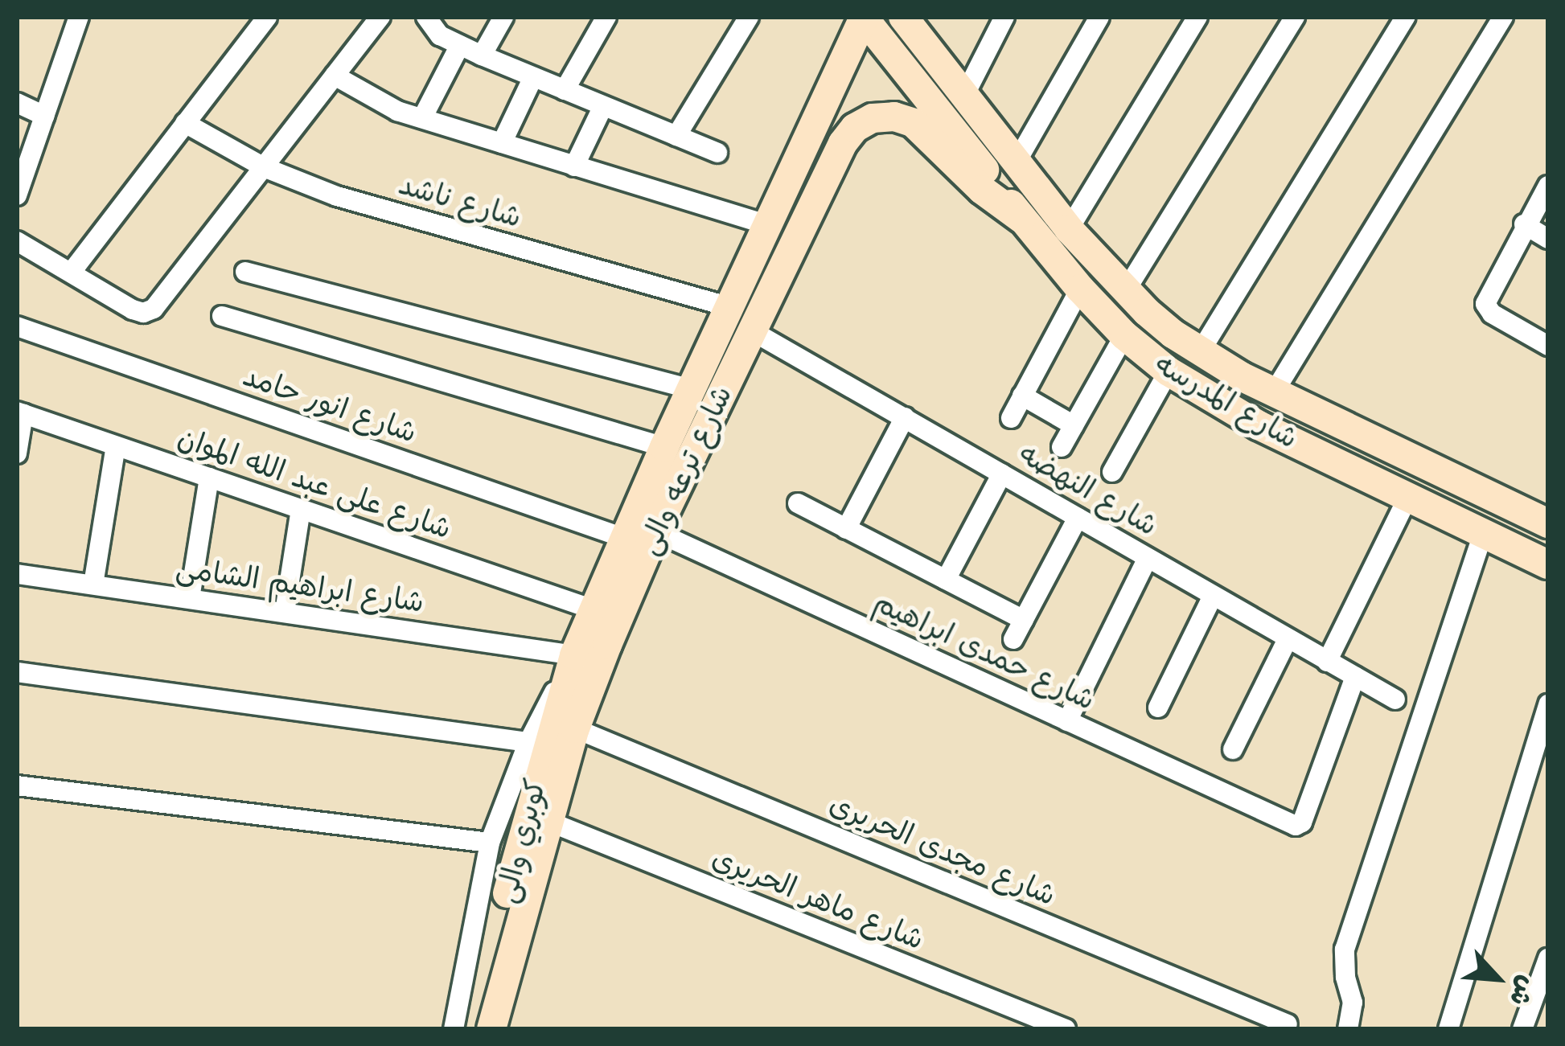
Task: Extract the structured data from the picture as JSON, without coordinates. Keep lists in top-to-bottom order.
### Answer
{
  "streets": {
    "main road": ["شارع المدرسه", "شارع ترعه والى", "كوبري والى"],
    "street": [
      "شارع ناشد",
      "شارع انور حامد",
      "شارع على عبد الله الموان",
      "شارع النهضه",
      "شارع ابراهيم الشامى",
      "شارع حمدى ابراهيم",
      "شارع مجدى الحريرى",
      "شارع ماهر الحريرى"
    ]
  },
  "crossings": [
    ["شارع ناشد", "شارع ترعه والى"],
    ["شارع المدرسه", "شارع ترعه والى"],
    ["شارع انور حامد", "شارع ترعه والى"],
    ["شارع ترعه والى", "شارع على عبد الله الموان"],
    ["شارع ترعه والى", "شارع النهضه"],
    ["شارع ترعه والى", "شارع ابراهيم الشامى"],
    ["شارع ترعه والى", "شارع حمدى ابراهيم"],
    ["شارع ترعه والى", "كوبري والى"],
    ["شارع ترعه والى", "شارع مجدى الحريرى"],
    ["شارع ترعه والى", "شارع ماهر الحريرى"],
    ["شارع النهضه", "شارع حمدى ابراهيم"],
    ["شارع ابراهيم الشامى", "كوبري والى"]
  ],
  "north": "bottom right"
}
